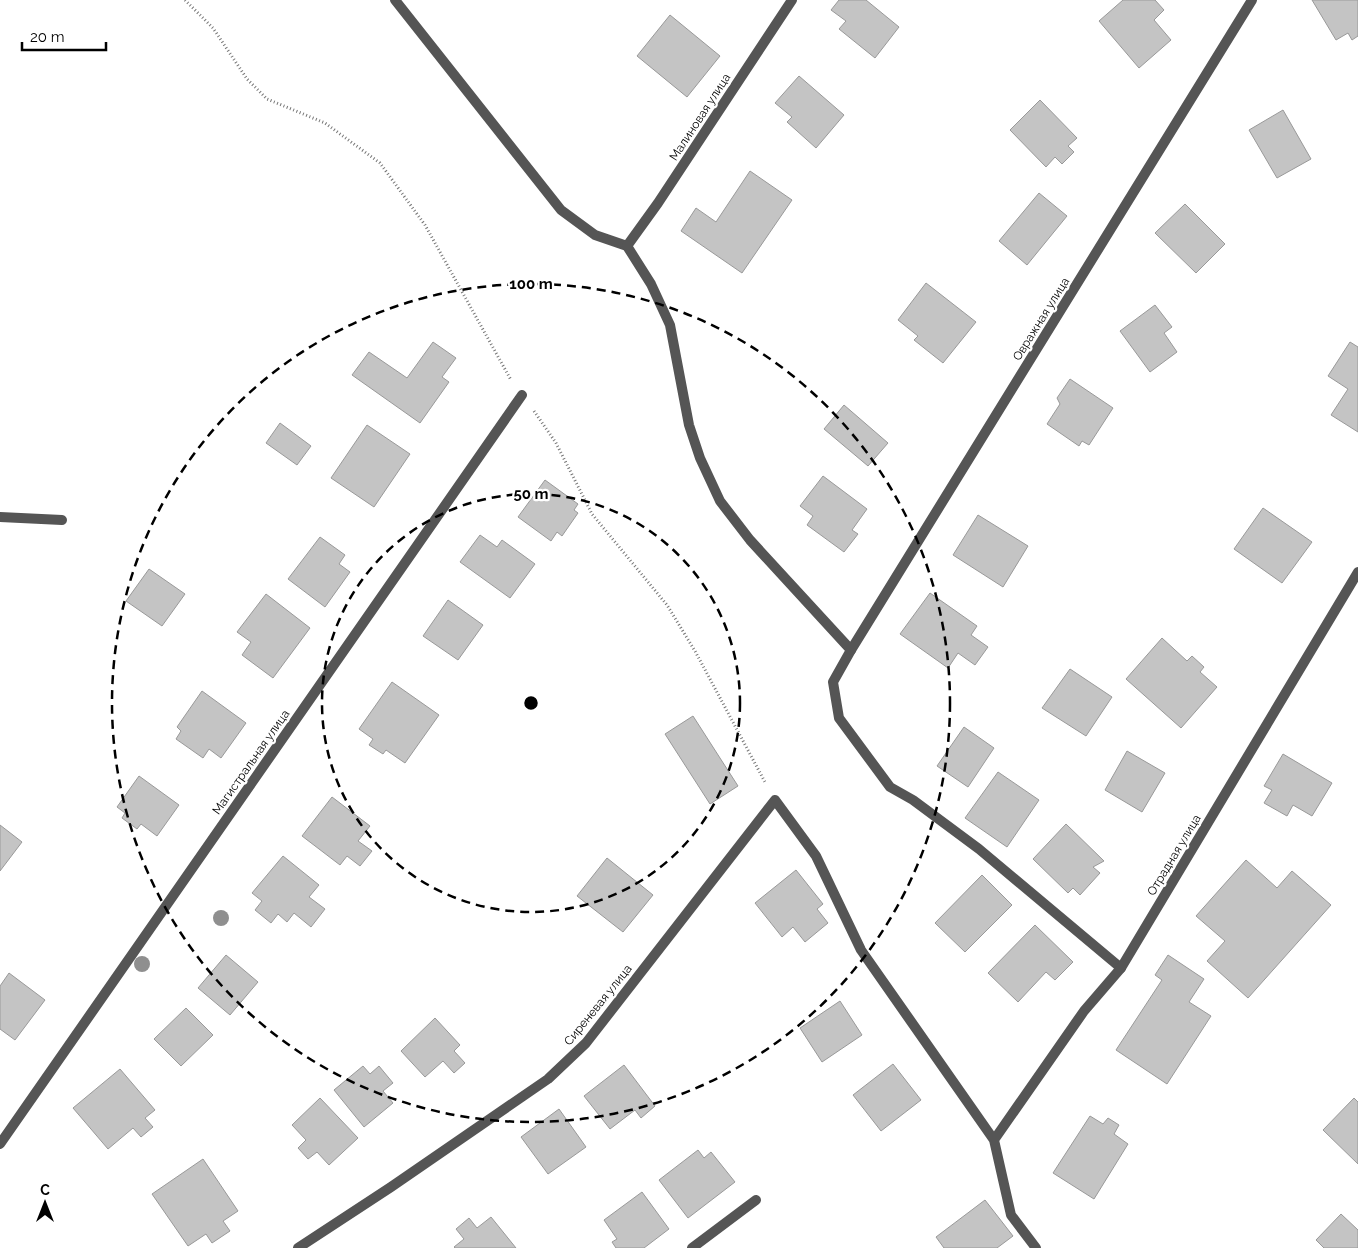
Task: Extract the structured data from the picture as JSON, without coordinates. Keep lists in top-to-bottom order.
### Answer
{
  "streets": {
    "street": [
      "Малиновая улица",
      "Овражная улица",
      "Магистральная улица",
      "Отрадная улица",
      "Сиреневая улица"
    ]
  },
  "crossings": [
    ["Овражная улица", "Отрадная улица"]
  ],
  "scale_bar": "20 m",
  "north": "top",
  "rings": ["100 m", "50 m"]
}
